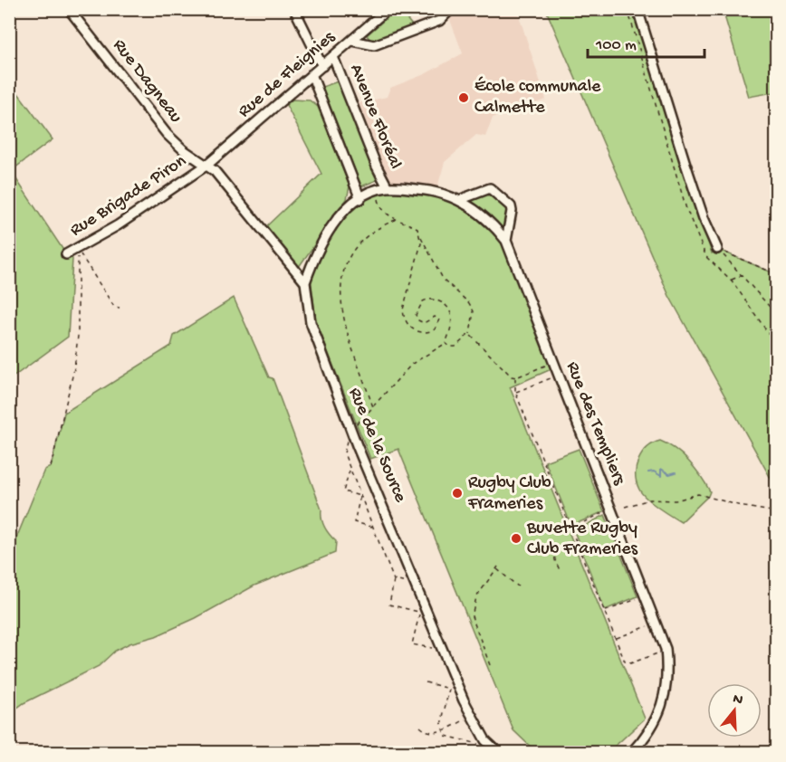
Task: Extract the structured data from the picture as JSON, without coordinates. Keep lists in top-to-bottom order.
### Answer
{
  "streets": {
    "street": [
      "Rue de Fleignies",
      "Rue Dagneau",
      "Avenue Floréal",
      "Rue Brigade Piron",
      "Rue des Templiers",
      "Rue de la Source"
    ]
  },
  "crossings": [
    ["Rue de Fleignies", "Rue Dagneau"],
    ["Rue de Fleignies", "Avenue Floréal"],
    ["Rue de Fleignies", "Rue Brigade Piron"],
    ["Rue Dagneau", "Rue Brigade Piron"],
    ["Avenue Floréal", "Rue des Templiers"],
    ["Rue des Templiers", "Rue de la Source"]
  ],
  "places": ["École communale Calmette", "Rugby Club Frameries", "Buvette Rugby Club Frameries"],
  "scale_bar": "100 m",
  "north": "top"
}
